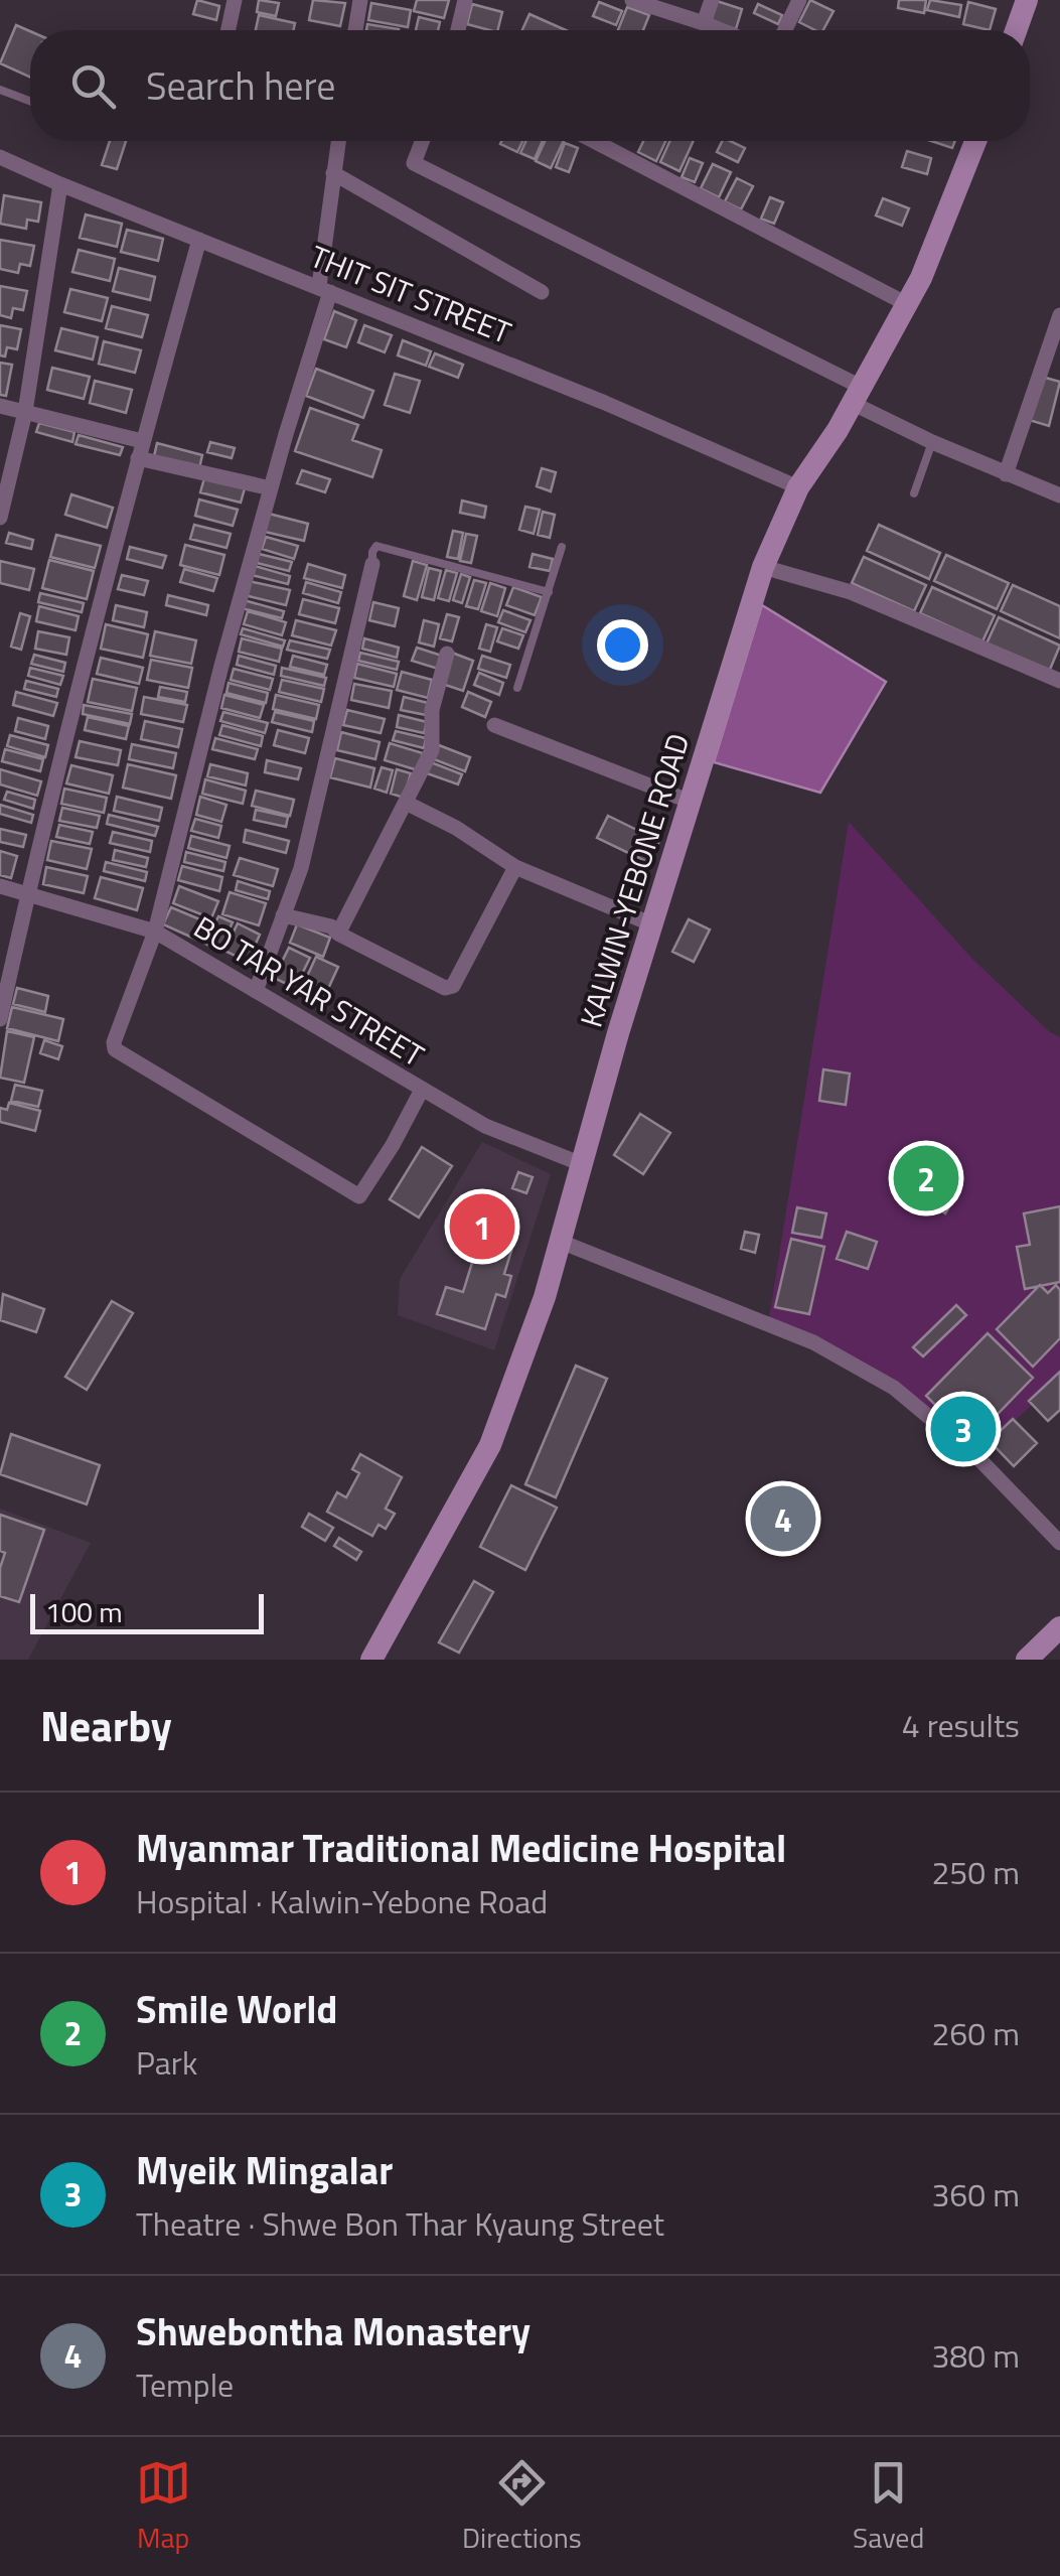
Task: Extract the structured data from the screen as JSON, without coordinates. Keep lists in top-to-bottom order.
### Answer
{
  "streets": {
    "street": ["THIT SIT STREET", "KALWIN-YEBONE ROAD", "BO TAR YAR STREET"]
  },
  "crossings": [
    ["THIT SIT STREET", "KALWIN-YEBONE ROAD"],
    ["KALWIN-YEBONE ROAD", "BO TAR YAR STREET"]
  ],
  "scale_bar": "100 m",
  "page": {
    "search": "Search here",
    "pins": [
      "2",
      "1",
      "3",
      "4"
    ],
    "scale": "100 m",
    "heading": ["Nearby", "4 results"],
    "list": [
      {
        "mark": "1",
        "name": "Myanmar Traditional Medicine Hospital",
        "note": "Hospital · Kalwin-Yebone Road",
        "value": "250 m"
      },
      {
        "mark": "2",
        "name": "Smile World",
        "note": "Park",
        "value": "260 m"
      },
      {
        "mark": "3",
        "name": "Myeik Mingalar",
        "note": "Theatre · Shwe Bon Thar Kyaung Street",
        "value": "360 m"
      },
      {
        "mark": "4",
        "name": "Shwebontha Monastery",
        "note": "Temple",
        "value": "380 m"
      }
    ],
    "nav": ["Map", "Directions", "Saved"]
  }
}
